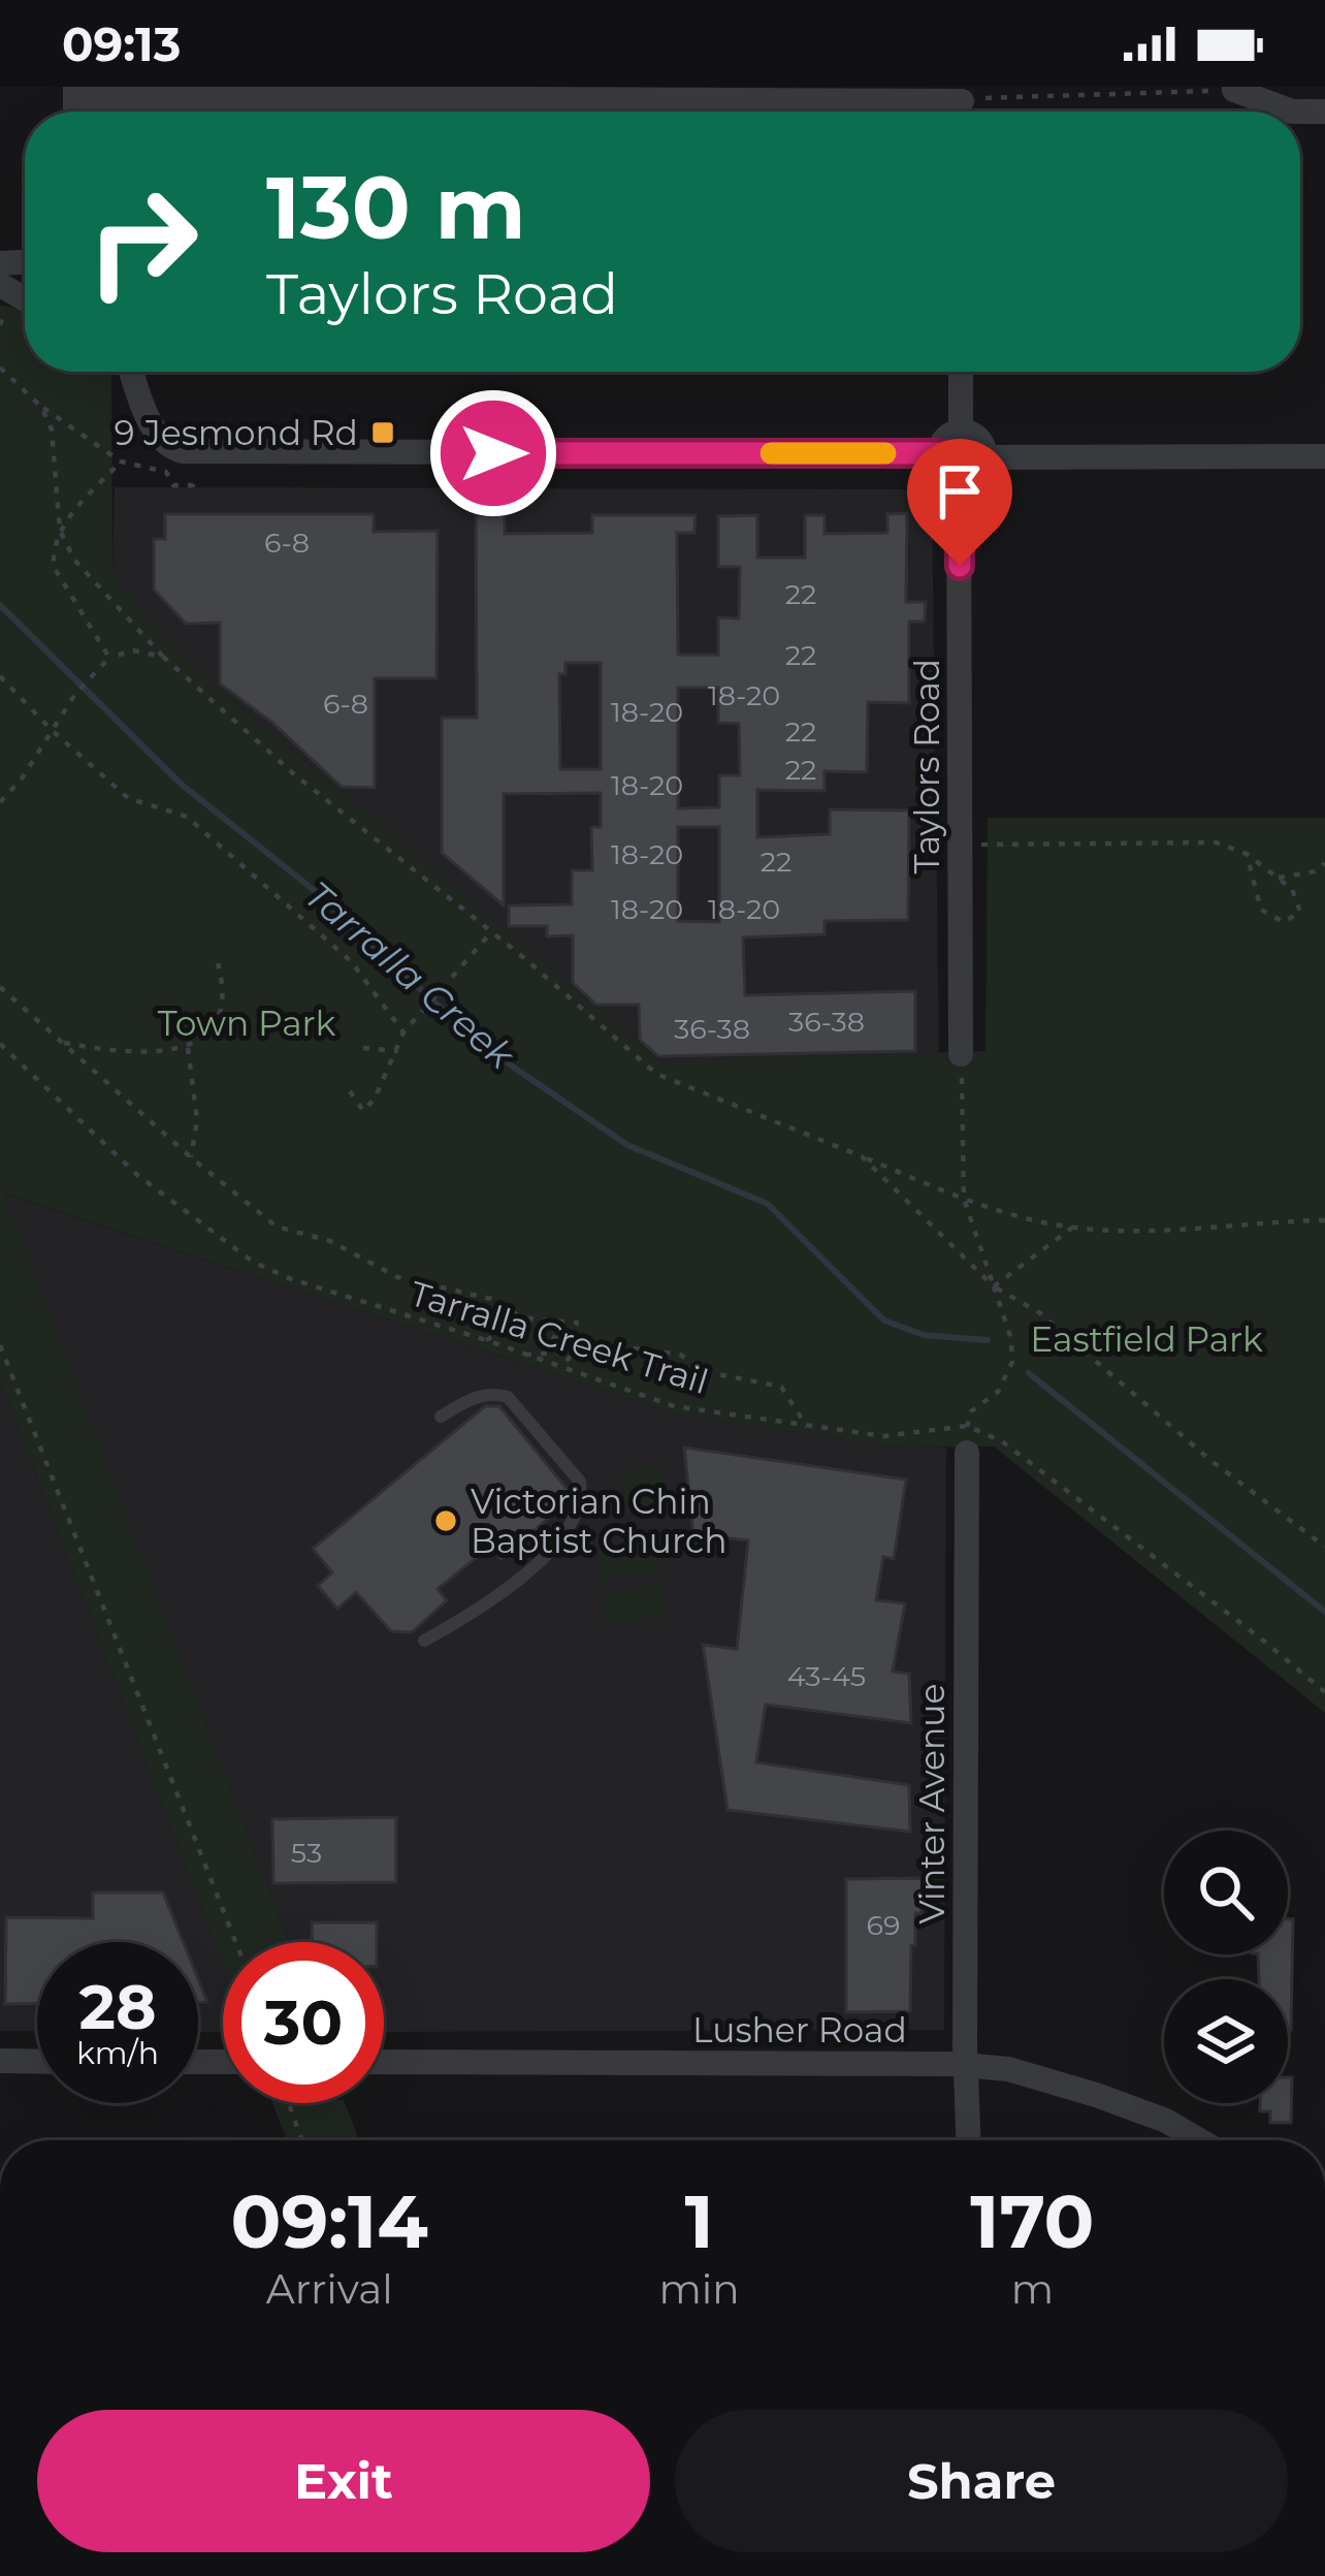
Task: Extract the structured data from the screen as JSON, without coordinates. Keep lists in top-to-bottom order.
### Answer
{
  "streets": {
    "street": ["Taylors Road", "Vinter Avenue", "Lusher Road"],
    "path": ["Tarralla Creek Trail"]
  },
  "crossings": [
    ["Vinter Avenue", "Lusher Road"]
  ],
  "water": ["Tarralla Creek"],
  "parks": ["Town Park", "Eastfield Park"],
  "places": {
    "transit": ["9 Jesmond Rd"],
    "other": ["Victorian Chin Baptist Church"]
  },
  "house_numbers": [
    "6-8",
    "22",
    "22",
    "18-20",
    "6-8",
    "18-20",
    "22",
    "22",
    "18-20",
    "18-20",
    "22",
    "18-20",
    "18-20",
    "36-38",
    "36-38",
    "43-45",
    "53",
    "69"
  ],
  "page": {
    "status": "09:13",
    "turn": ["130 m", "Taylors Road"],
    "speed": "28 km/h",
    "limit": "30",
    "eta": [
      "09:14",
      "Arrival",
      "1",
      "min",
      "170",
      "m"
    ],
    "buttons": ["Exit", "Share"]
  }
}
